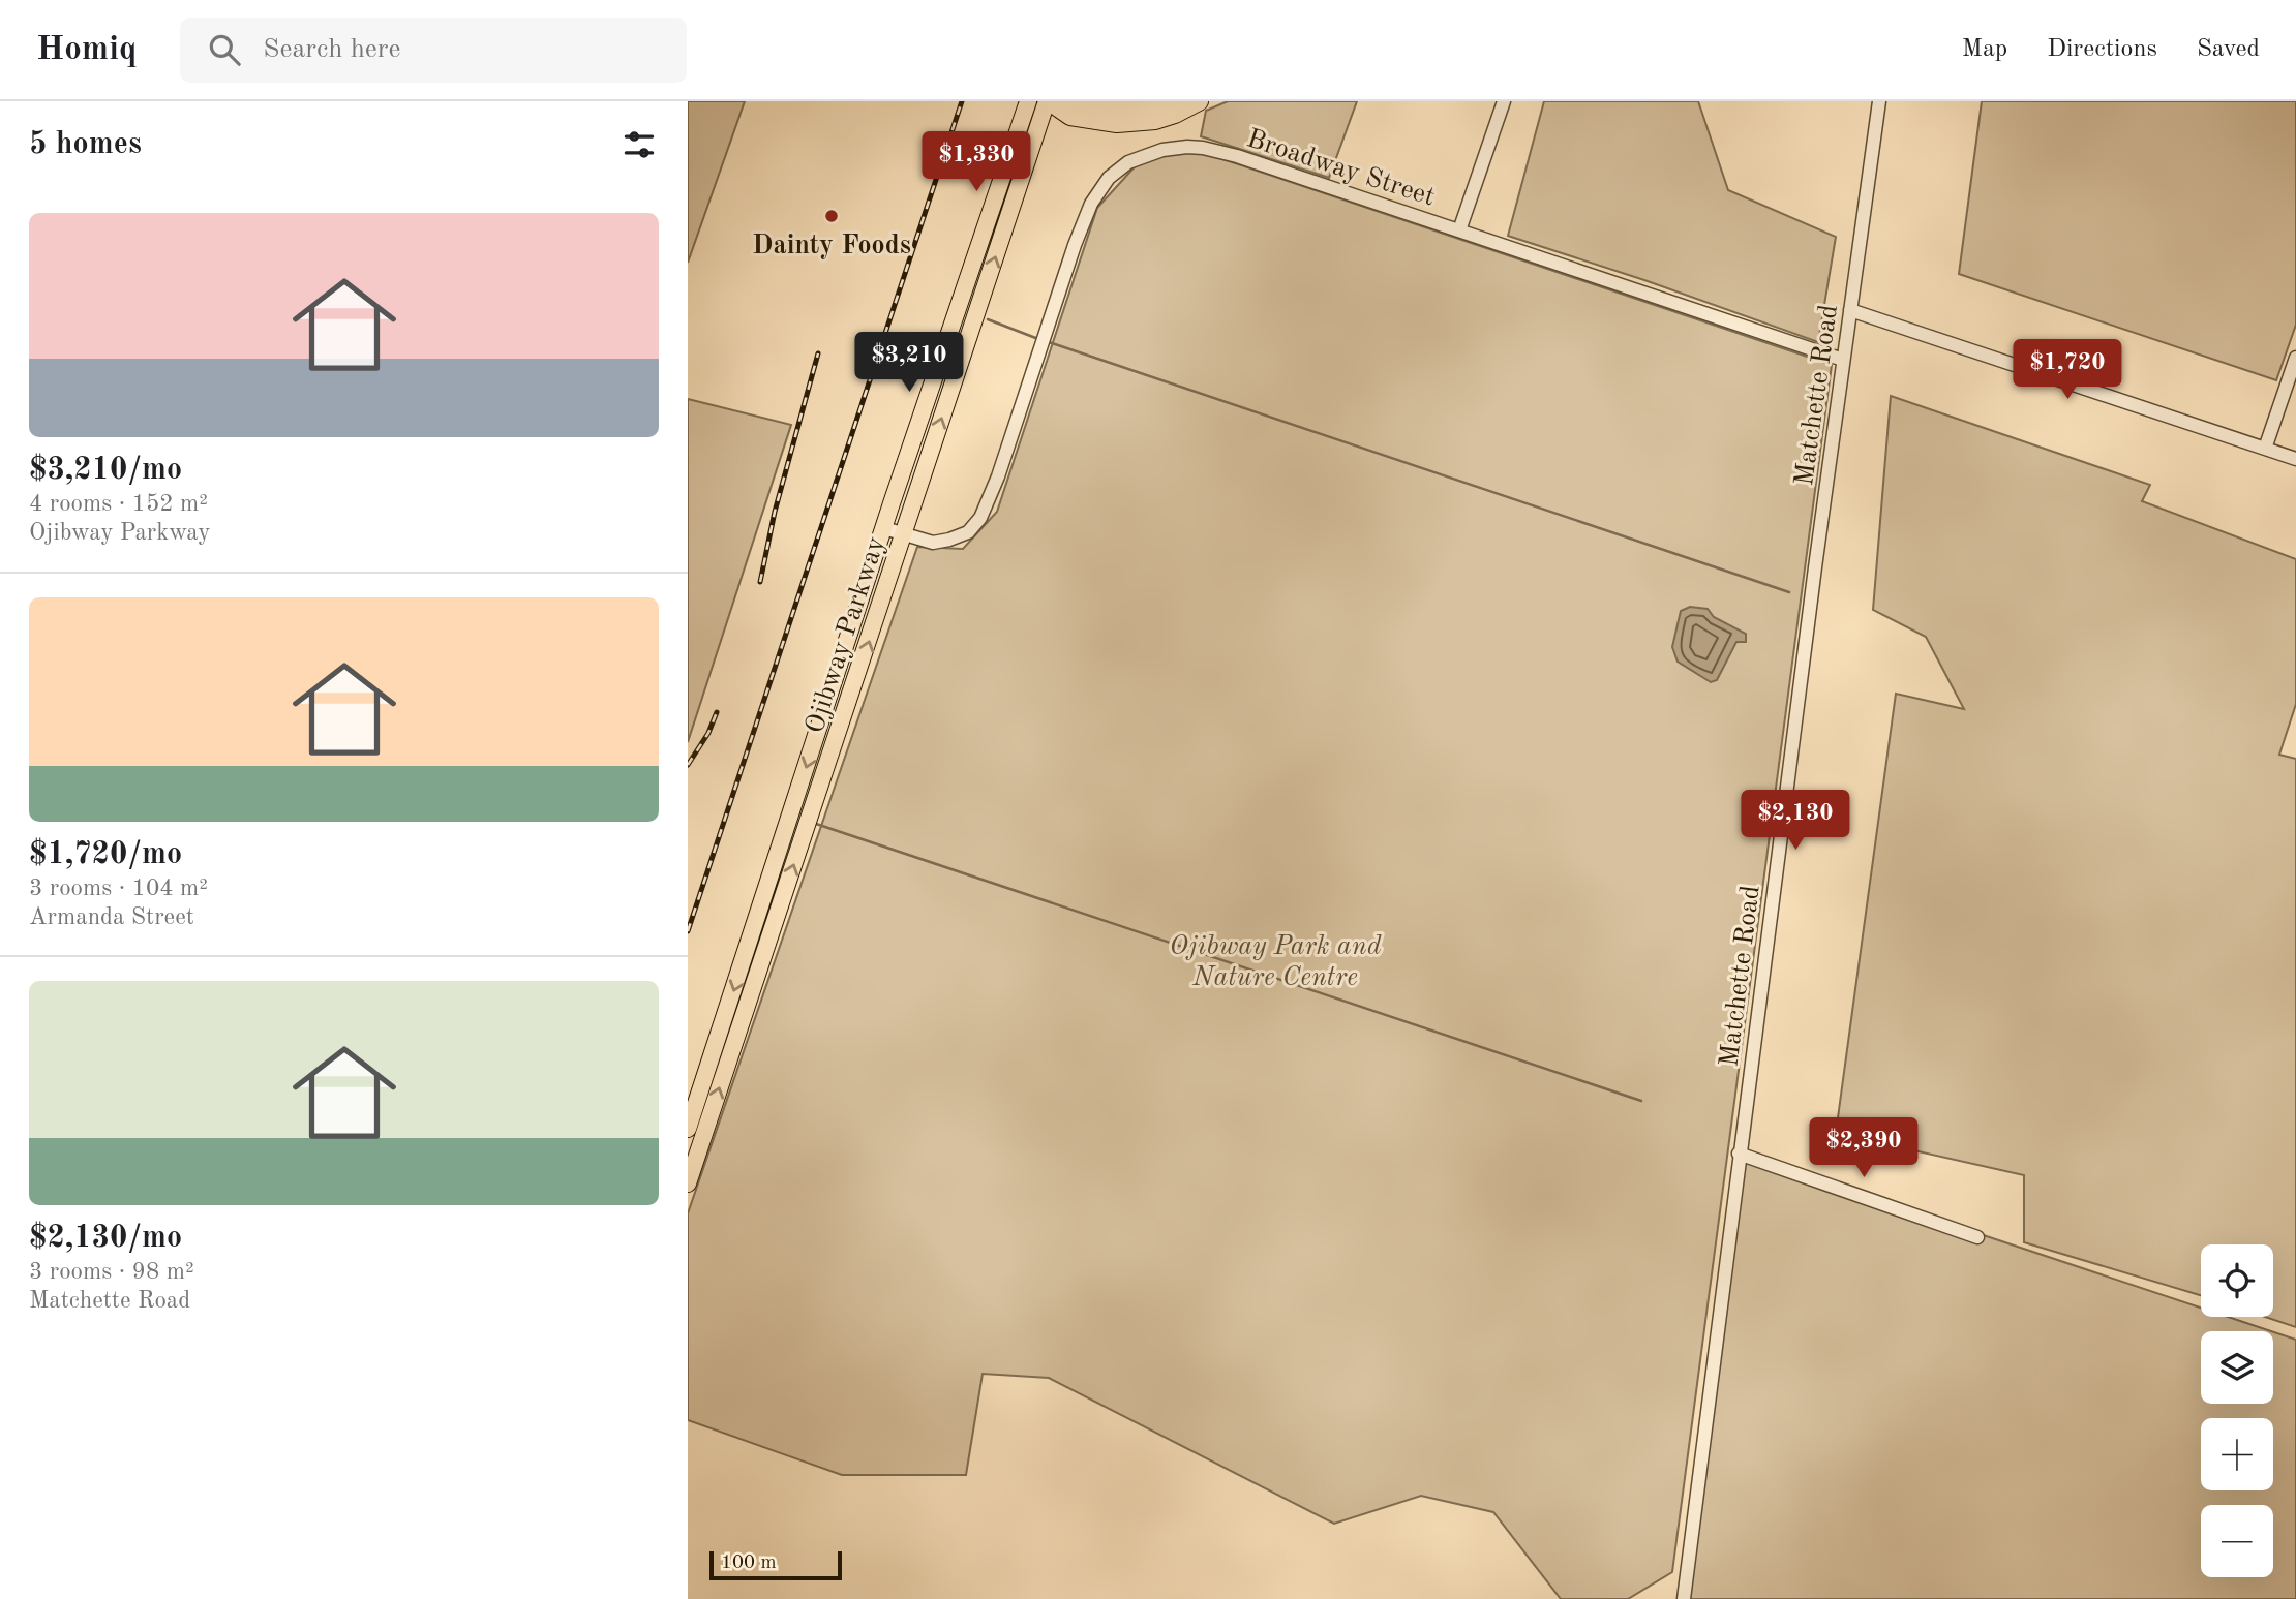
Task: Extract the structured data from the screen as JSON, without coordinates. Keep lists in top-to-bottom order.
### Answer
{
  "streets": {
    "main road": ["Ojibway Parkway"],
    "street": ["Broadway Street", "Matchette Road"]
  },
  "crossings": [
    ["Broadway Street", "Matchette Road"],
    ["Broadway Street", "Ojibway Parkway"]
  ],
  "parks": ["Ojibway Park and Nature Centre"],
  "places": ["Dainty Foods"],
  "scale_bar": "100 m",
  "page": {
    "header": "Homiq",
    "search": "Search here",
    "nav": ["Map", "Directions", "Saved"],
    "heading": "5 homes",
    "price": [
      "$1,330",
      "$3,210",
      "$1,720",
      "$2,130",
      "$2,390"
    ],
    "list": [
      {
        "name": "$3,210/mo",
        "note": "4 rooms · 152 m² · Ojibway Parkway"
      },
      {
        "name": "$1,720/mo",
        "note": "3 rooms · 104 m² · Armanda Street"
      },
      {
        "name": "$2,130/mo",
        "note": "3 rooms · 98 m² · Matchette Road"
      }
    ],
    "map_buttons": ["+", "−"],
    "scale": "100 m"
  }
}
